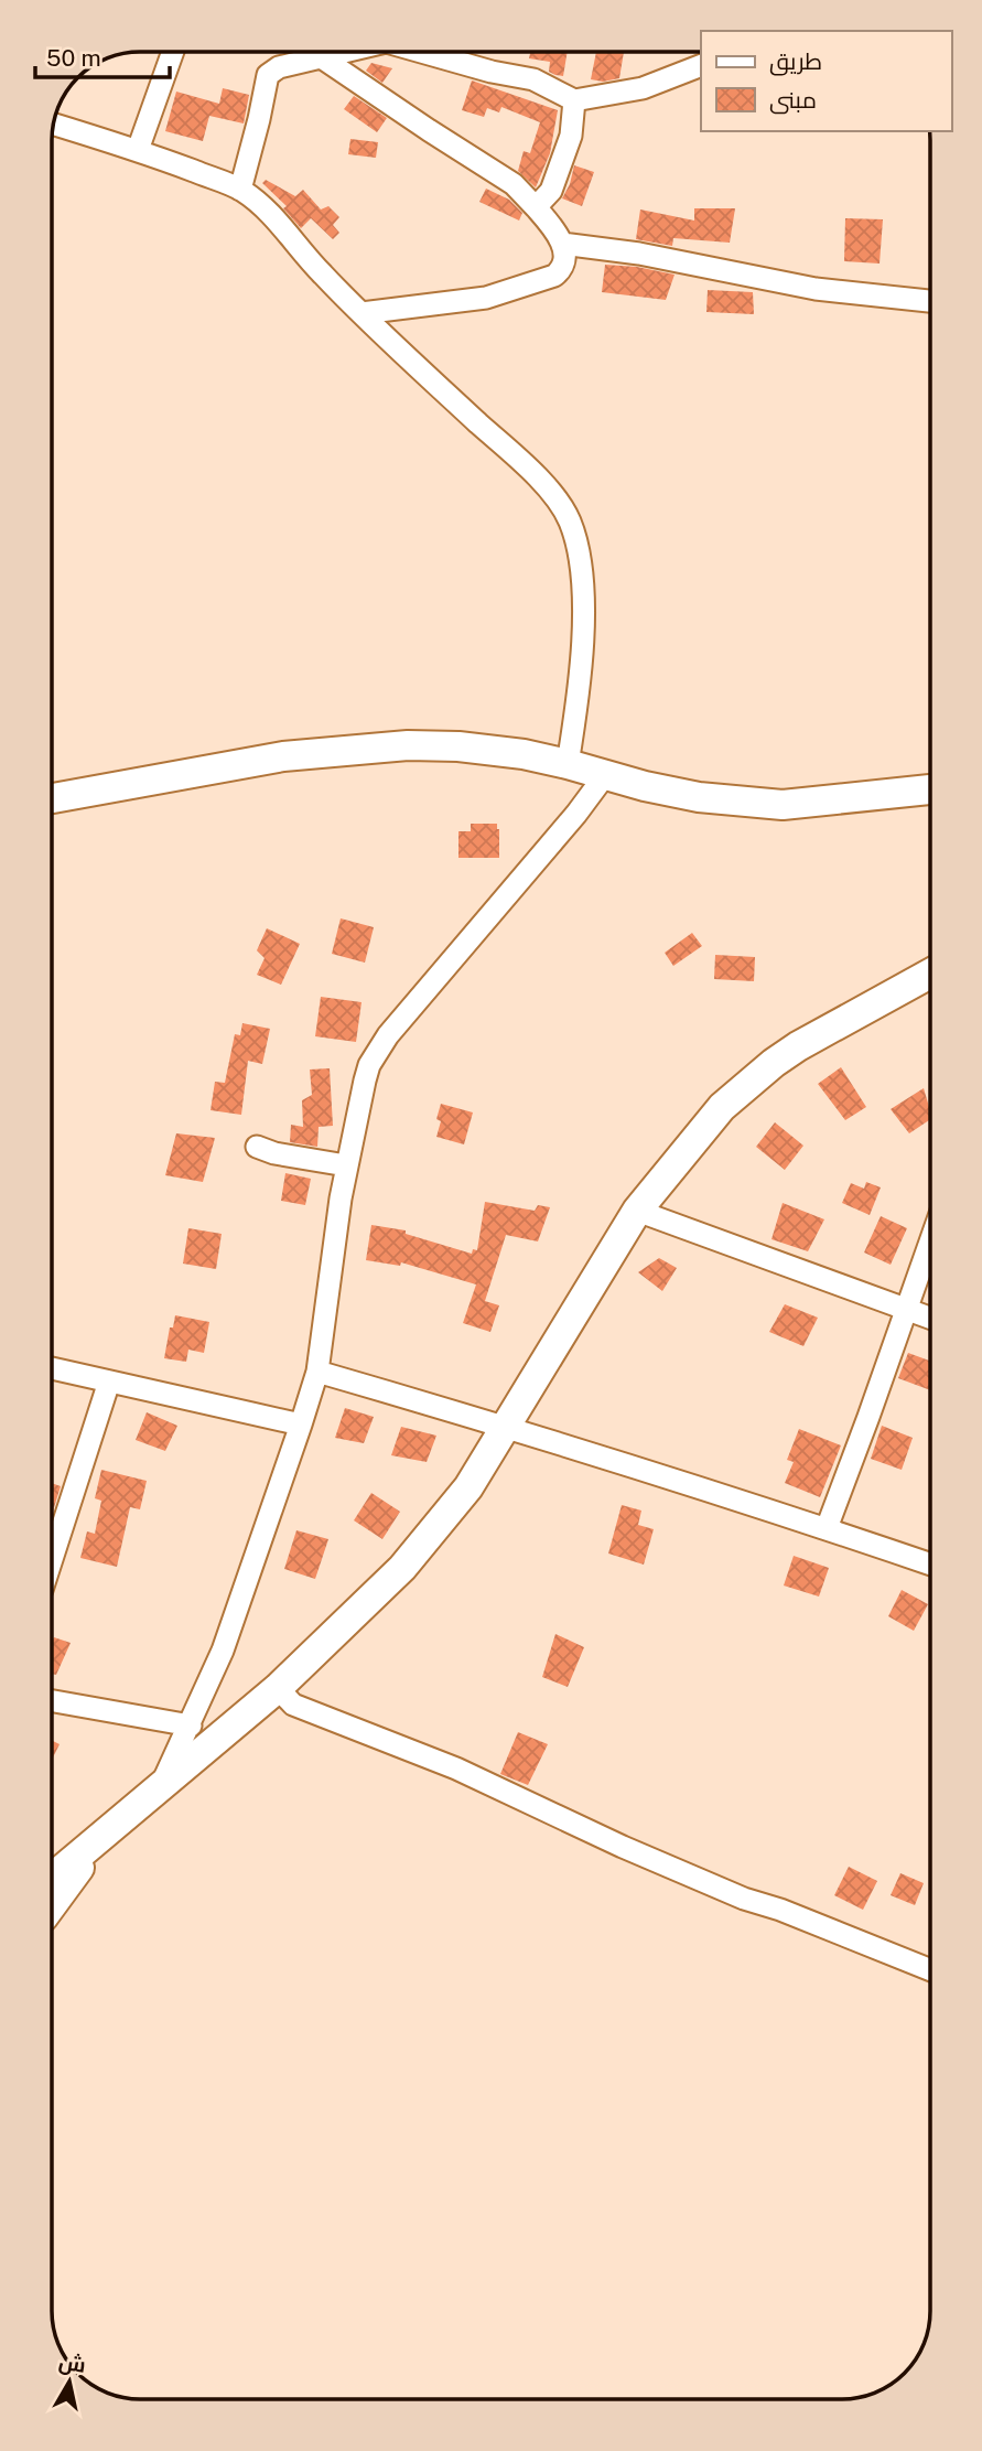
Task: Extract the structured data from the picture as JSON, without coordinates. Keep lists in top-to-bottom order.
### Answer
{
  "legend": ["طريق", "مبنى"],
  "scale_bar": "50 m",
  "north": "top"
}
